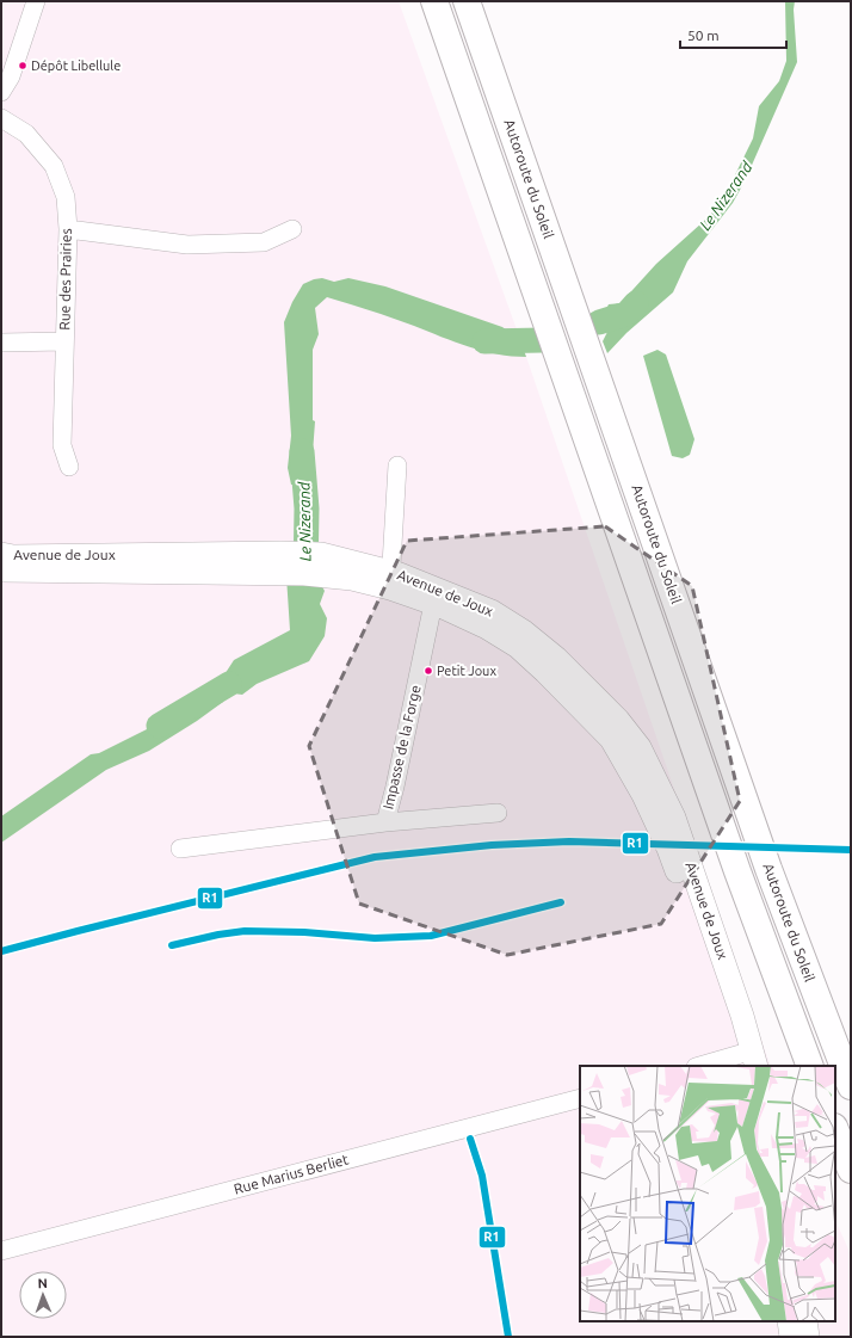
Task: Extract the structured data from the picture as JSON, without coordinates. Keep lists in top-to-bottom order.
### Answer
{
  "streets": {
    "highway": ["Autoroute du Soleil"],
    "main road": ["Avenue de Joux"],
    "street": ["Rue des Prairies", "Impasse de la Forge", "Rue Marius Berliet"]
  },
  "crossings": [
    ["Avenue de Joux", "Impasse de la Forge"]
  ],
  "water": ["Le Nizerand"],
  "places": ["Dépôt Libellule", "Petit Joux"],
  "lines": ["transit line R1"],
  "scale_bar": "50 m",
  "north": "top"
}
